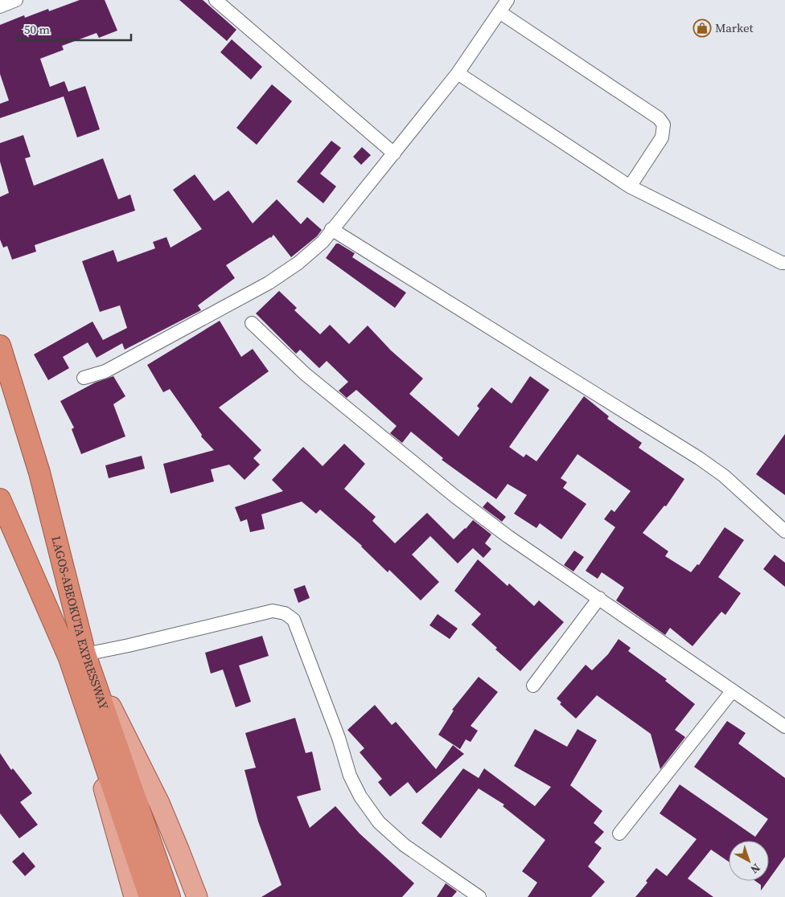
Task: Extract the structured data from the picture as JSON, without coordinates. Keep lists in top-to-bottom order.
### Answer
{
  "streets": {
    "highway": ["LAGOS-ABEOKUTA EXPRESSWAY"]
  },
  "places": {
    "shop": ["Market"]
  },
  "scale_bar": "50 m",
  "north": "bottom right"
}
